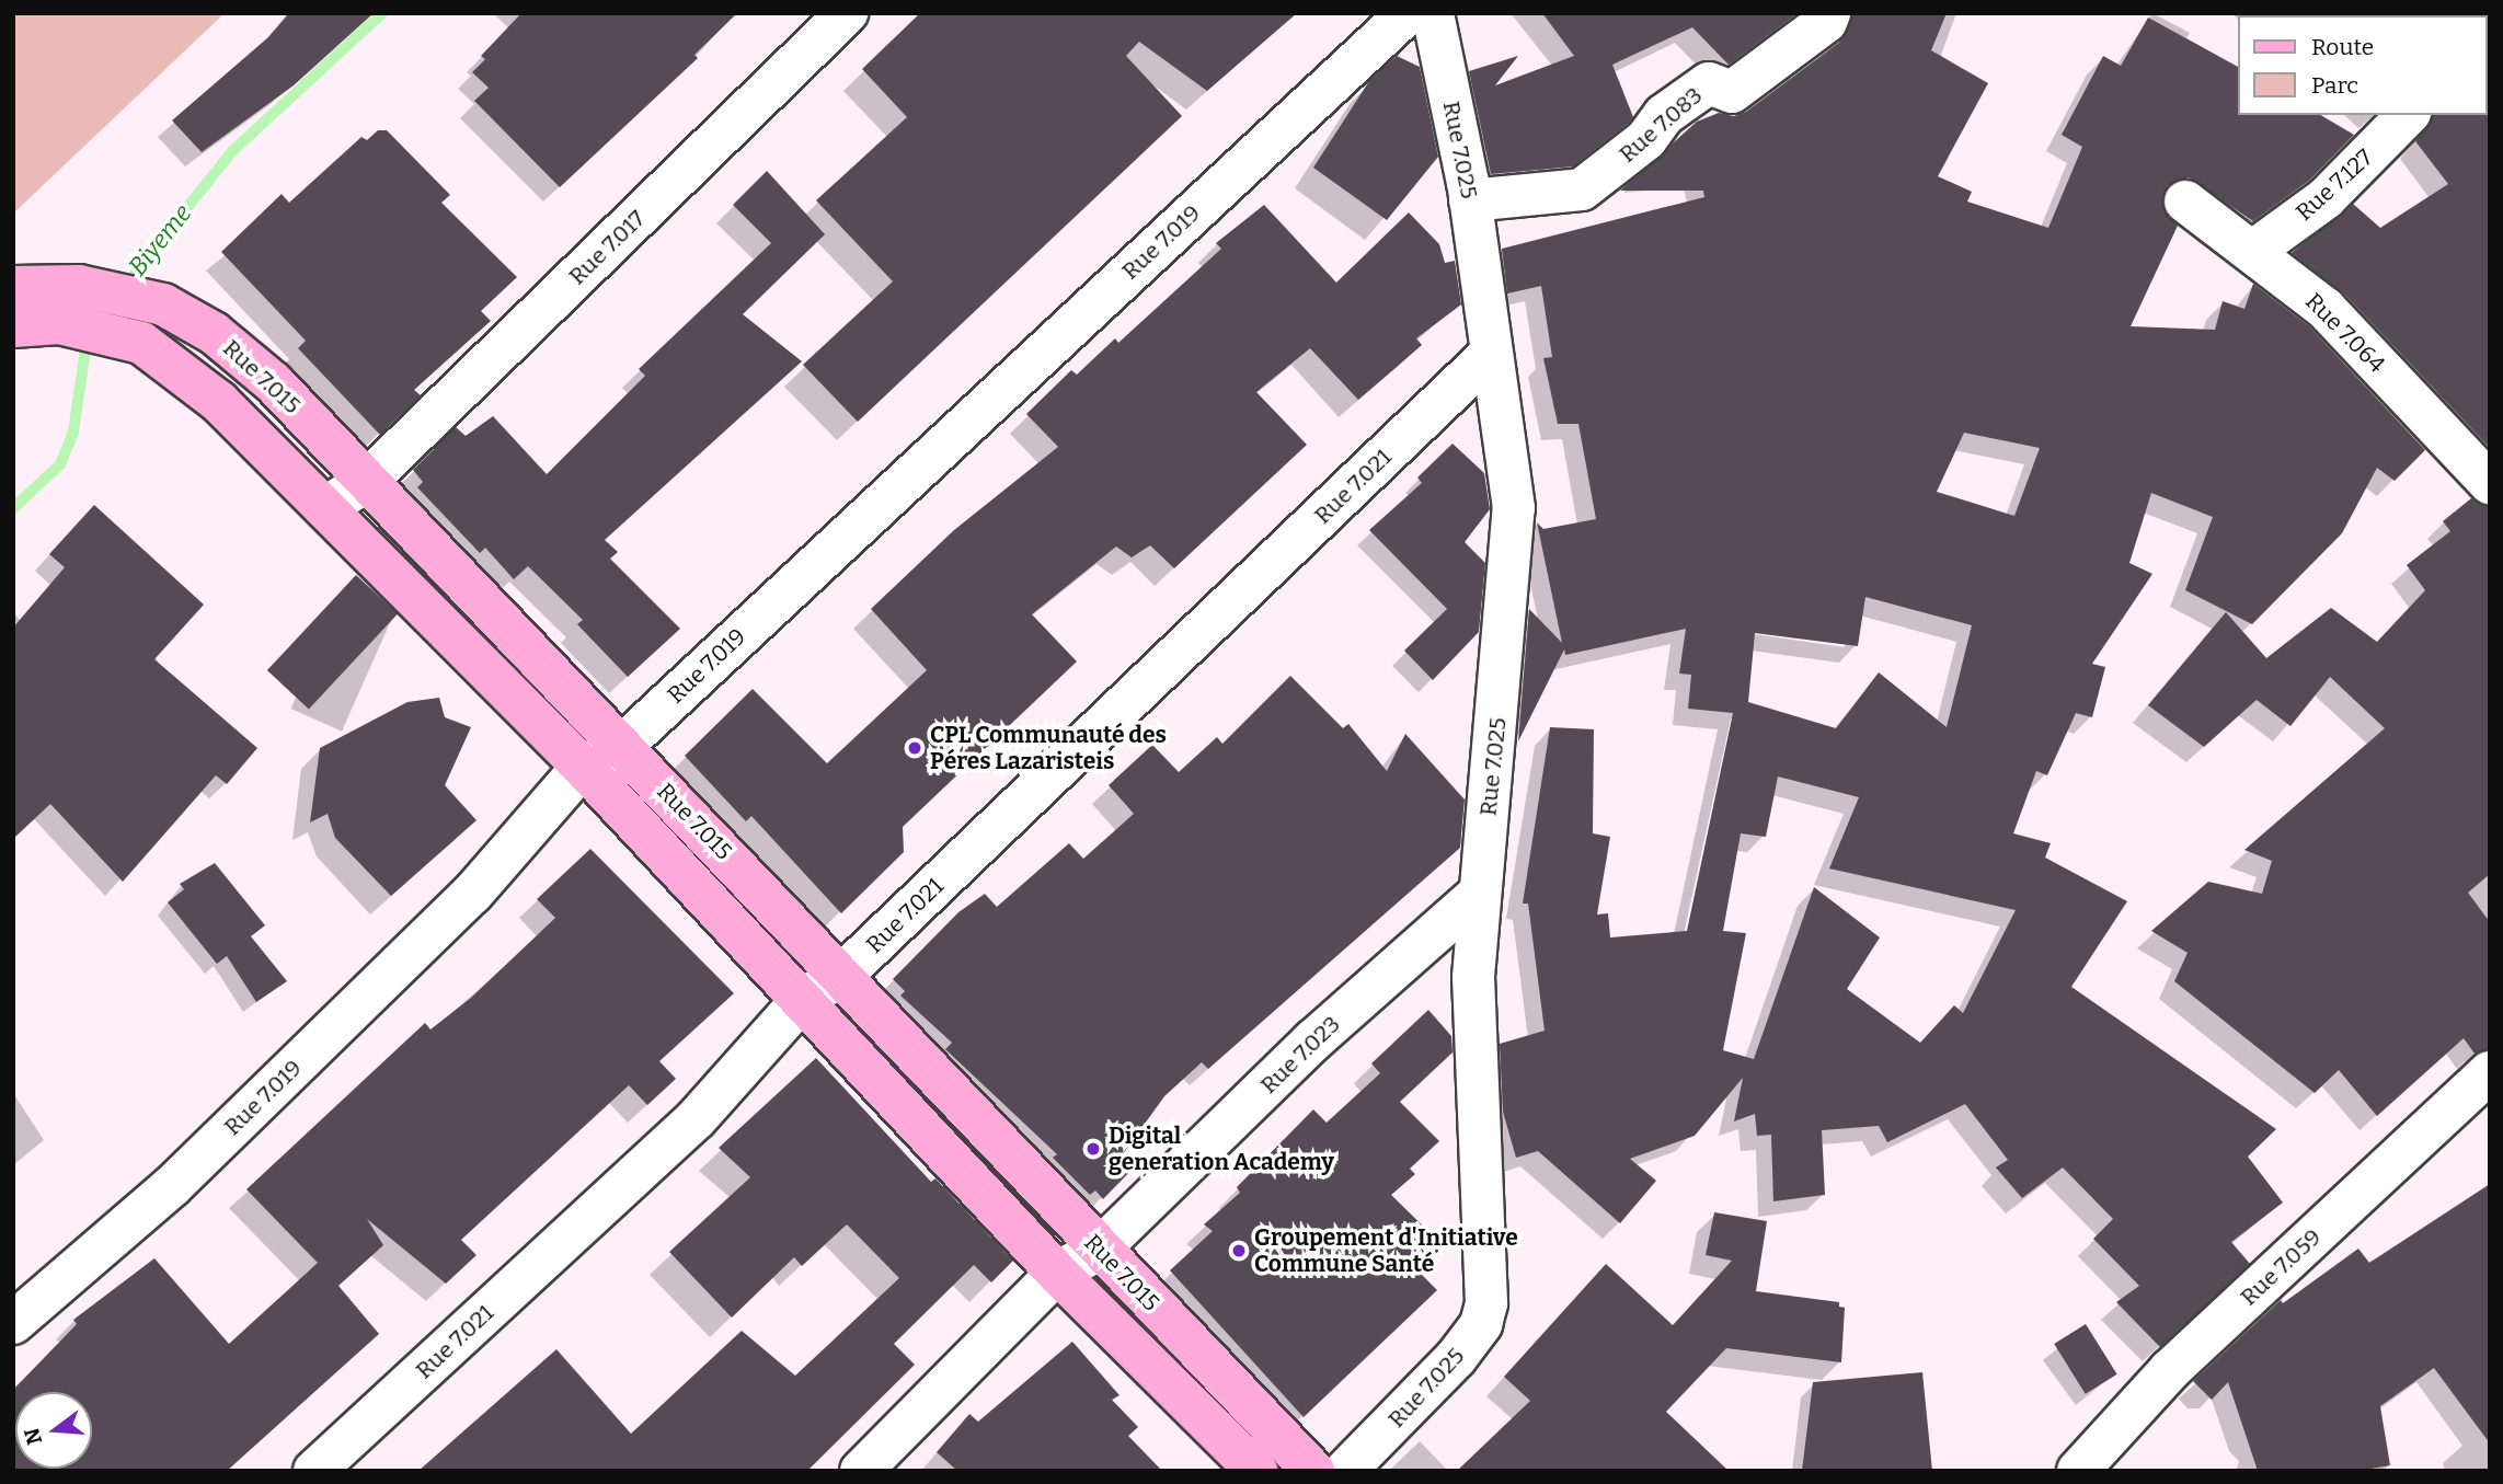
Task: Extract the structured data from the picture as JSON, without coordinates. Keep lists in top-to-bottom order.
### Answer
{
  "streets": {
    "main road": ["Rue 7.015"],
    "street": [
      "Rue 7.083",
      "Rue 7.025",
      "Rue 7.127",
      "Rue 7.019",
      "Rue 7.017",
      "Rue 7.064",
      "Rue 7.021",
      "Rue 7.023",
      "Rue 7.059"
    ]
  },
  "crossings": [
    ["Rue 7.083", "Rue 7.025"],
    ["Rue 7.025", "Rue 7.021"],
    ["Rue 7.025", "Rue 7.023"],
    ["Rue 7.127", "Rue 7.064"],
    ["Rue 7.019", "Rue 7.015"],
    ["Rue 7.017", "Rue 7.015"],
    ["Rue 7.015", "Rue 7.021"],
    ["Rue 7.015", "Rue 7.023"]
  ],
  "water": ["Biyeme"],
  "places": ["CPL Communauté des Péres Lazaristeis", "Digital generation Academy", "Groupement d'Initiative Commune Santé"],
  "legend": ["Route", "Parc"],
  "north": "left"
}
